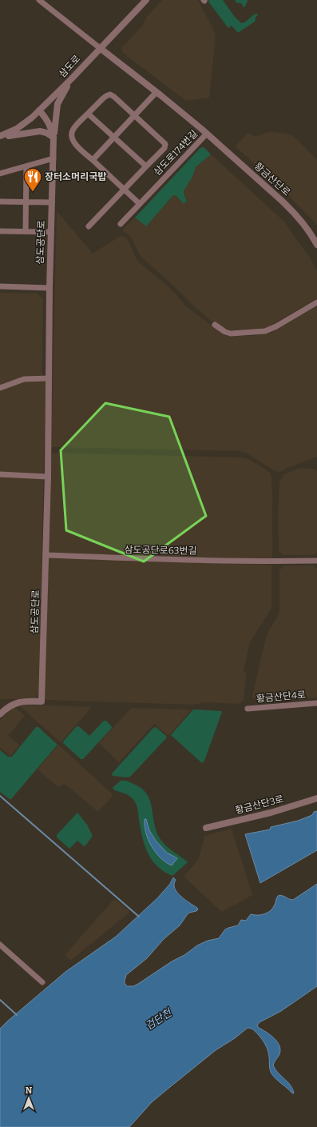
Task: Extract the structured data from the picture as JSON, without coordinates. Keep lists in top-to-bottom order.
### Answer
{
  "streets": {
    "street": [
      "삼도로",
      "삼도로174번길",
      "황금산단로",
      "삼도공단로",
      "삼도공단로63번길",
      "황금산단4로",
      "황금산단3로"
    ]
  },
  "crossings": [
    ["삼도로", "삼도로174번길"],
    ["삼도로", "삼도공단로"],
    ["삼도로174번길", "황금산단로"],
    ["삼도공단로", "삼도공단로63번길"]
  ],
  "water": ["검단천"],
  "places": {
    "restaurant": ["장터소머리국밥"]
  },
  "north": "top"
}
